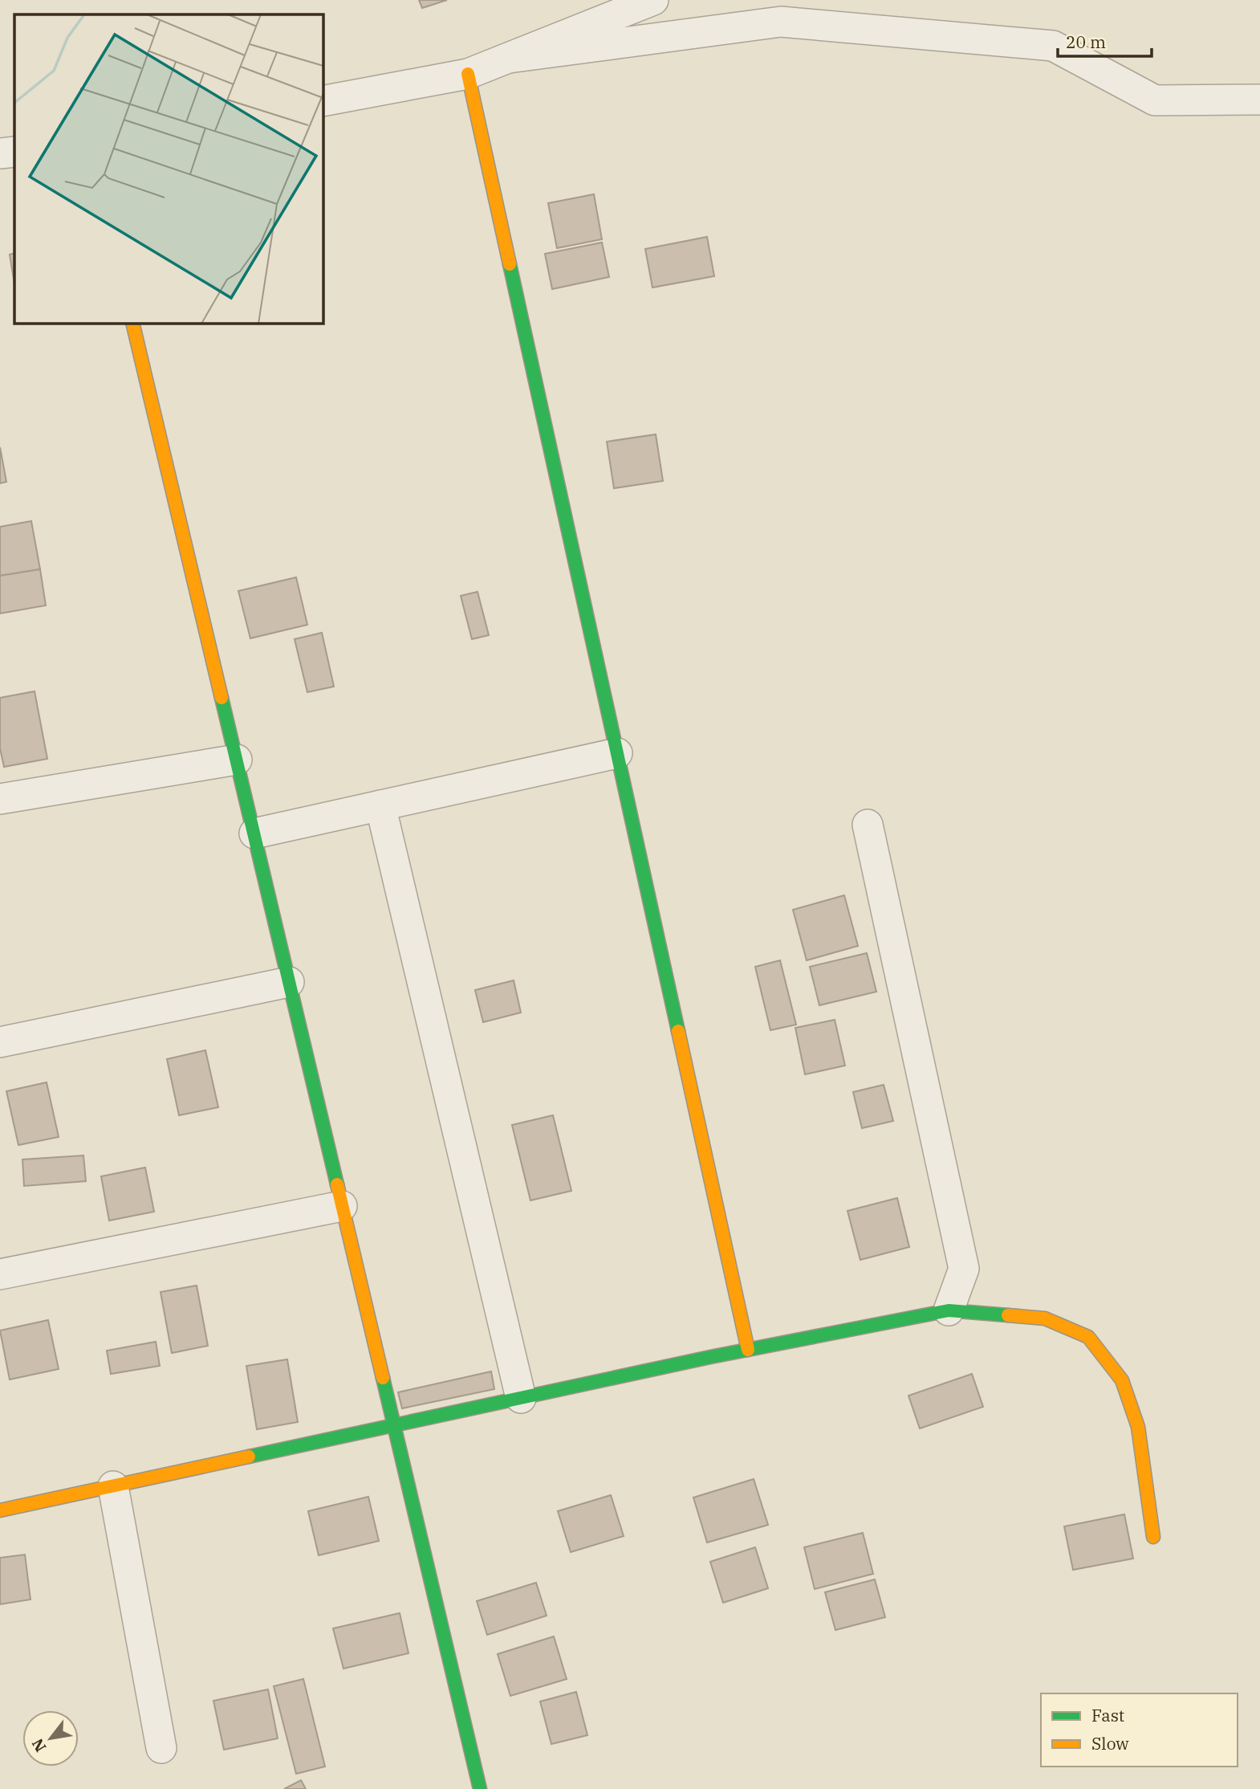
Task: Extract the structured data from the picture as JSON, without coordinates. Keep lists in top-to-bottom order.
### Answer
{
  "legend": ["Fast", "Slow"],
  "scale_bar": "20 m",
  "north": "bottom left"
}
